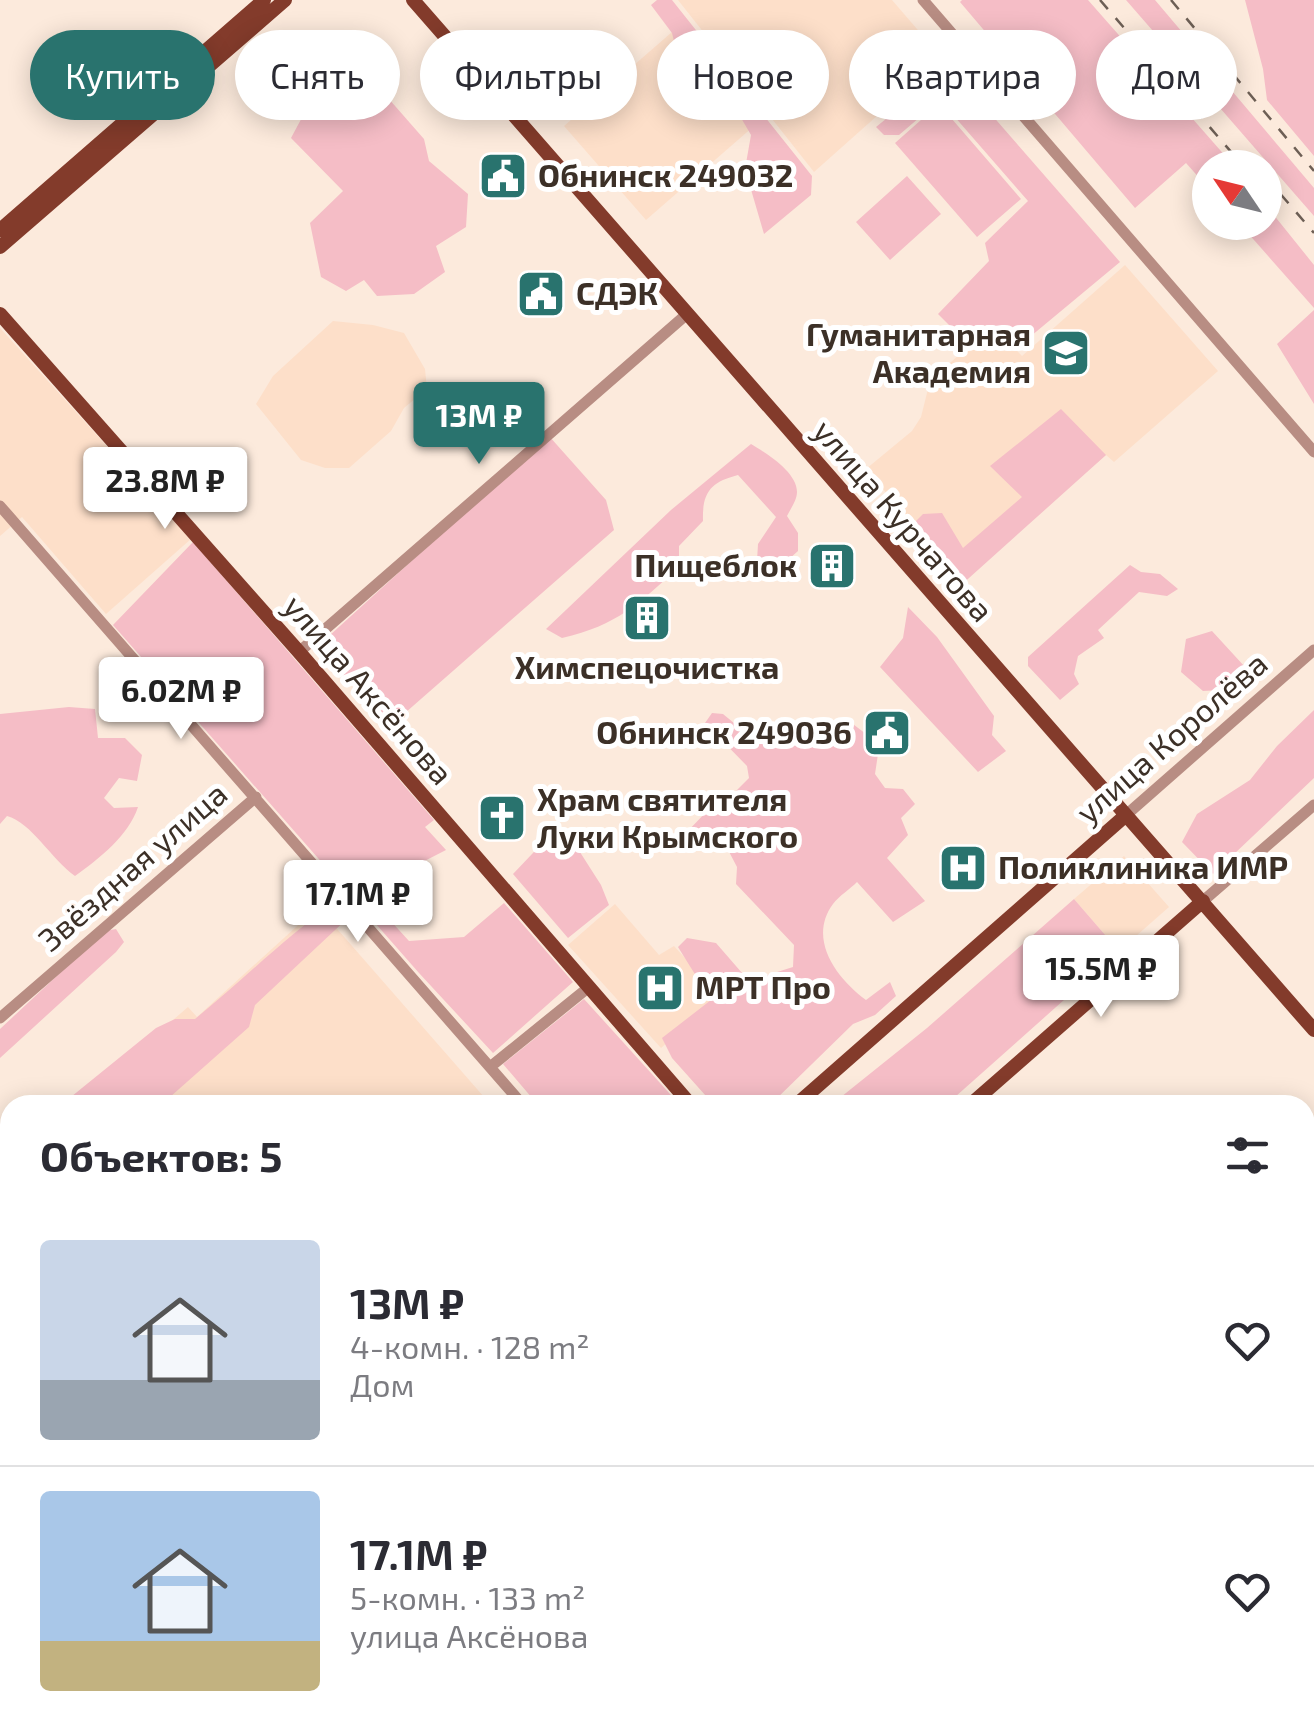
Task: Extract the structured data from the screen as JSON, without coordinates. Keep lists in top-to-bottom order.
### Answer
{
  "streets": {
    "main road": ["улица Курчатова", "улица Аксёнова", "улица Королёва"],
    "street": ["Звёздная улица"]
  },
  "crossings": [
    ["улица Курчатова", "улица Королёва"]
  ],
  "places": {
    "public building": ["Обнинск 249032", "СДЭК", "Обнинск 249036"],
    "school or university": ["Гуманитарная Академия"],
    "building": ["Пищеблок", "Химспецочистка"],
    "church": ["Храм святителя Луки Крымского"],
    "hospital": ["Поликлиника ИМР", "МРТ Про"]
  },
  "north": "top left",
  "page": {
    "chip": [
      "Купить",
      "Снять",
      "Фильтры",
      "Новое",
      "Квартира",
      "Дом"
    ],
    "price": [
      "13M ₽",
      "23.8M ₽",
      "6.02M ₽",
      "17.1M ₽",
      "15.5M ₽"
    ],
    "heading": "Объектов: 5",
    "list": [
      {
        "name": "13M ₽",
        "note": "4-комн. · 128 m² · Дом"
      },
      {
        "name": "17.1M ₽",
        "note": "5-комн. · 133 m² · улица Аксёнова"
      }
    ]
  }
}
